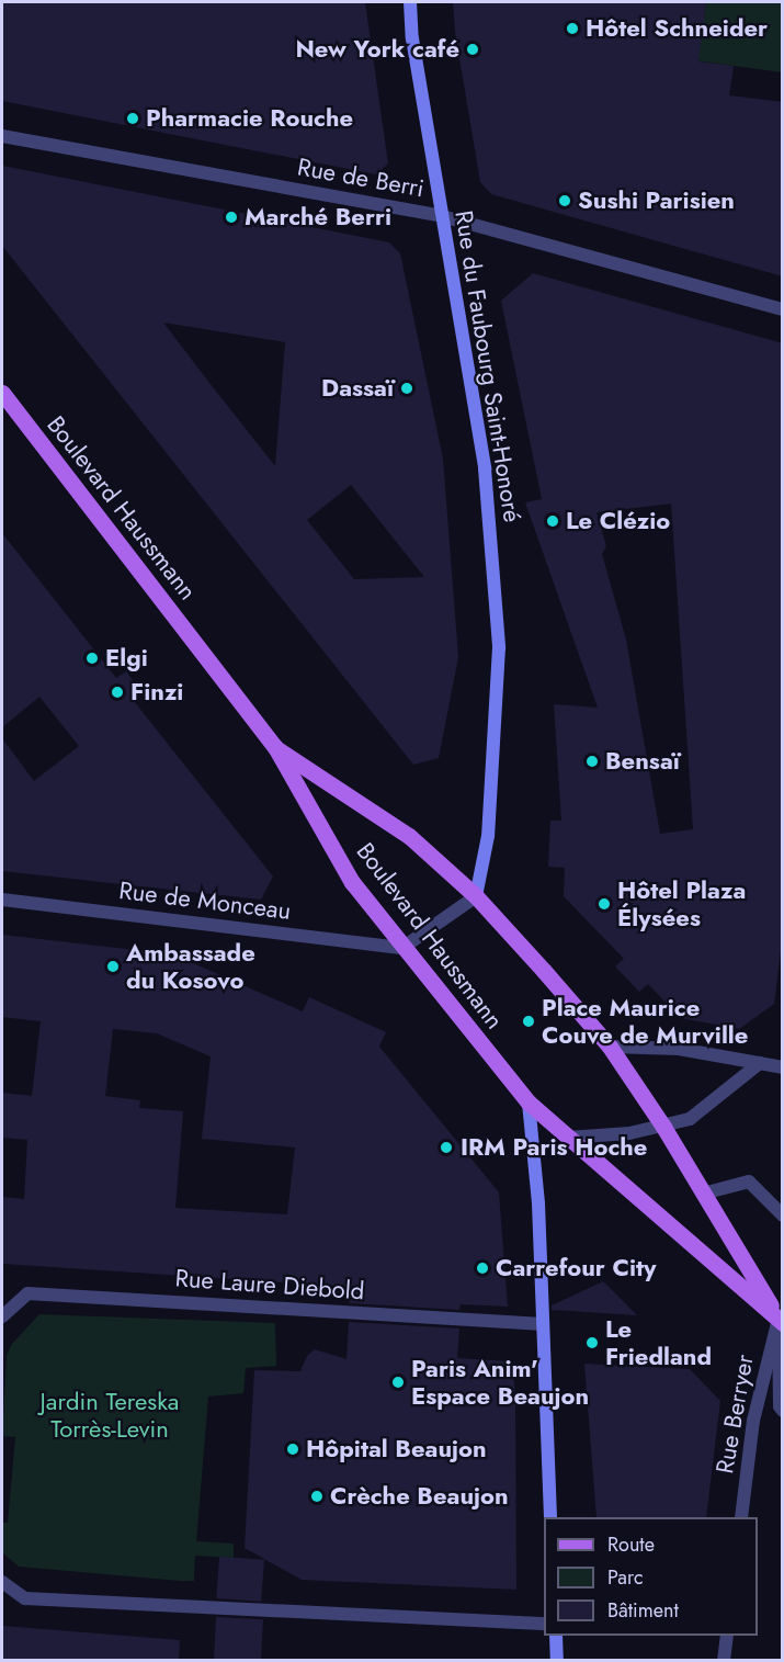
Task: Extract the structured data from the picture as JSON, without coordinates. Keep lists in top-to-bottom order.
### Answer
{
  "streets": {
    "main road": ["Boulevard Haussmann"],
    "street": [
      "Rue de Berri",
      "Rue du Faubourg Saint-Honoré",
      "Rue de Monceau",
      "Rue Laure Diebold",
      "Rue Berryer"
    ]
  },
  "crossings": [
    ["Rue de Berri", "Rue du Faubourg Saint-Honoré"],
    ["Rue du Faubourg Saint-Honoré", "Boulevard Haussmann"],
    ["Boulevard Haussmann", "Rue de Monceau"],
    ["Boulevard Haussmann", "Rue Berryer"]
  ],
  "parks": ["Jardin Tereska Torrès-Levin"],
  "places": [
    "Hôtel Schneider",
    "New York café",
    "Pharmacie Rouche",
    "Sushi Parisien",
    "Marché Berri",
    "Dassaï",
    "Le Clézio",
    "Elgi",
    "Finzi",
    "Bensaï",
    "Hôtel Plaza Élysées",
    "Ambassade du Kosovo",
    "Place Maurice Couve de Murville",
    "IRM Paris Hoche",
    "Carrefour City",
    "Le Friedland",
    "Paris Anim' Espace Beaujon",
    "Hôpital Beaujon",
    "Crèche Beaujon"
  ],
  "legend": ["Route", "Parc", "Bâtiment"]
}
